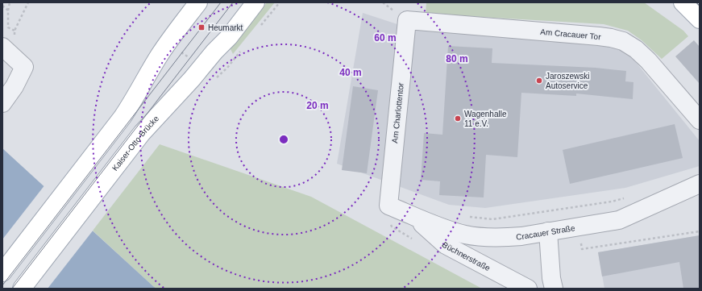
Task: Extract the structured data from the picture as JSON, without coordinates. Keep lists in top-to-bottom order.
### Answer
{
  "streets": {
    "main road": ["Kaiser-Otto-Brücke"],
    "street": [
      "Am Cracauer Tor",
      "Am Charlottentor",
      "Cracauer Straße",
      "Büchnerstraße"
    ]
  },
  "crossings": [
    ["Am Cracauer Tor", "Am Charlottentor"],
    ["Am Charlottentor", "Cracauer Straße"],
    ["Cracauer Straße", "Büchnerstraße"]
  ],
  "places": {
    "transit": ["Heumarkt"],
    "other": ["Jaroszewski Autoservice", "Wagenhalle 11 e.V."]
  },
  "rings": [
    "60 m",
    "80 m",
    "40 m",
    "20 m"
  ]
}
